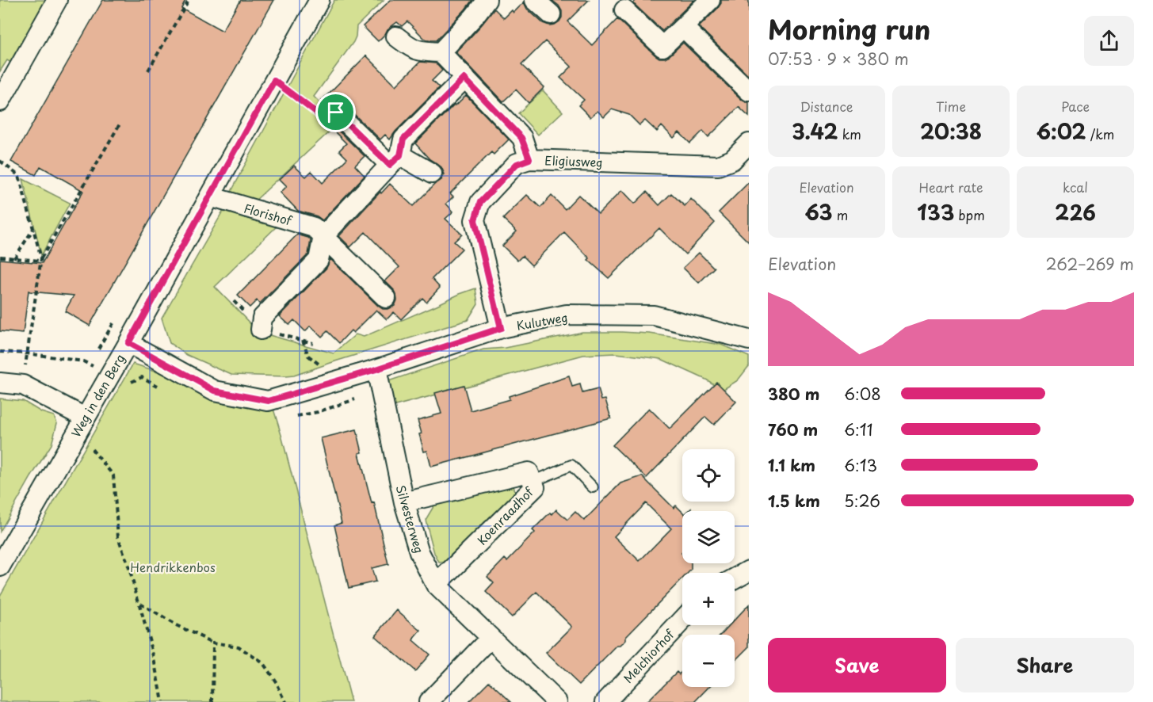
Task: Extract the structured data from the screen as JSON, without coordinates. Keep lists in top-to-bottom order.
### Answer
{
  "streets": {
    "street": [
      "Eligiusweg",
      "Florishof",
      "Kulutweg",
      "Weg in den Berg",
      "Koenraadhof",
      "Silvesterweg",
      "Melchiorhof"
    ]
  },
  "crossings": [
    ["Eligiusweg", "Kulutweg"],
    ["Florishof", "Weg in den Berg"],
    ["Kulutweg", "Weg in den Berg"],
    ["Kulutweg", "Silvesterweg"],
    ["Koenraadhof", "Silvesterweg"]
  ],
  "parks": ["Hendrikkenbos"],
  "page": {
    "heading": ["Morning run", "07:53 · 9 × 380 m"],
    "stats": [
      ["Distance", "3.42 km"],
      ["Time", "20:38"],
      ["Pace", "6:02 /km"],
      ["Elevation", "63 m"],
      ["Heart rate", "133 bpm"],
      ["kcal", "226"]
    ],
    "chart": ["Elevation", "262–269 m"],
    "list": [
      {
        "name": "380 m",
        "note": "6:08"
      },
      {
        "name": "760 m",
        "note": "6:11"
      },
      {
        "name": "1.1 km",
        "note": "6:13"
      },
      {
        "name": "1.5 km",
        "note": "5:26"
      }
    ],
    "map_buttons": ["+", "−"],
    "buttons": ["Save", "Share"]
  }
}
